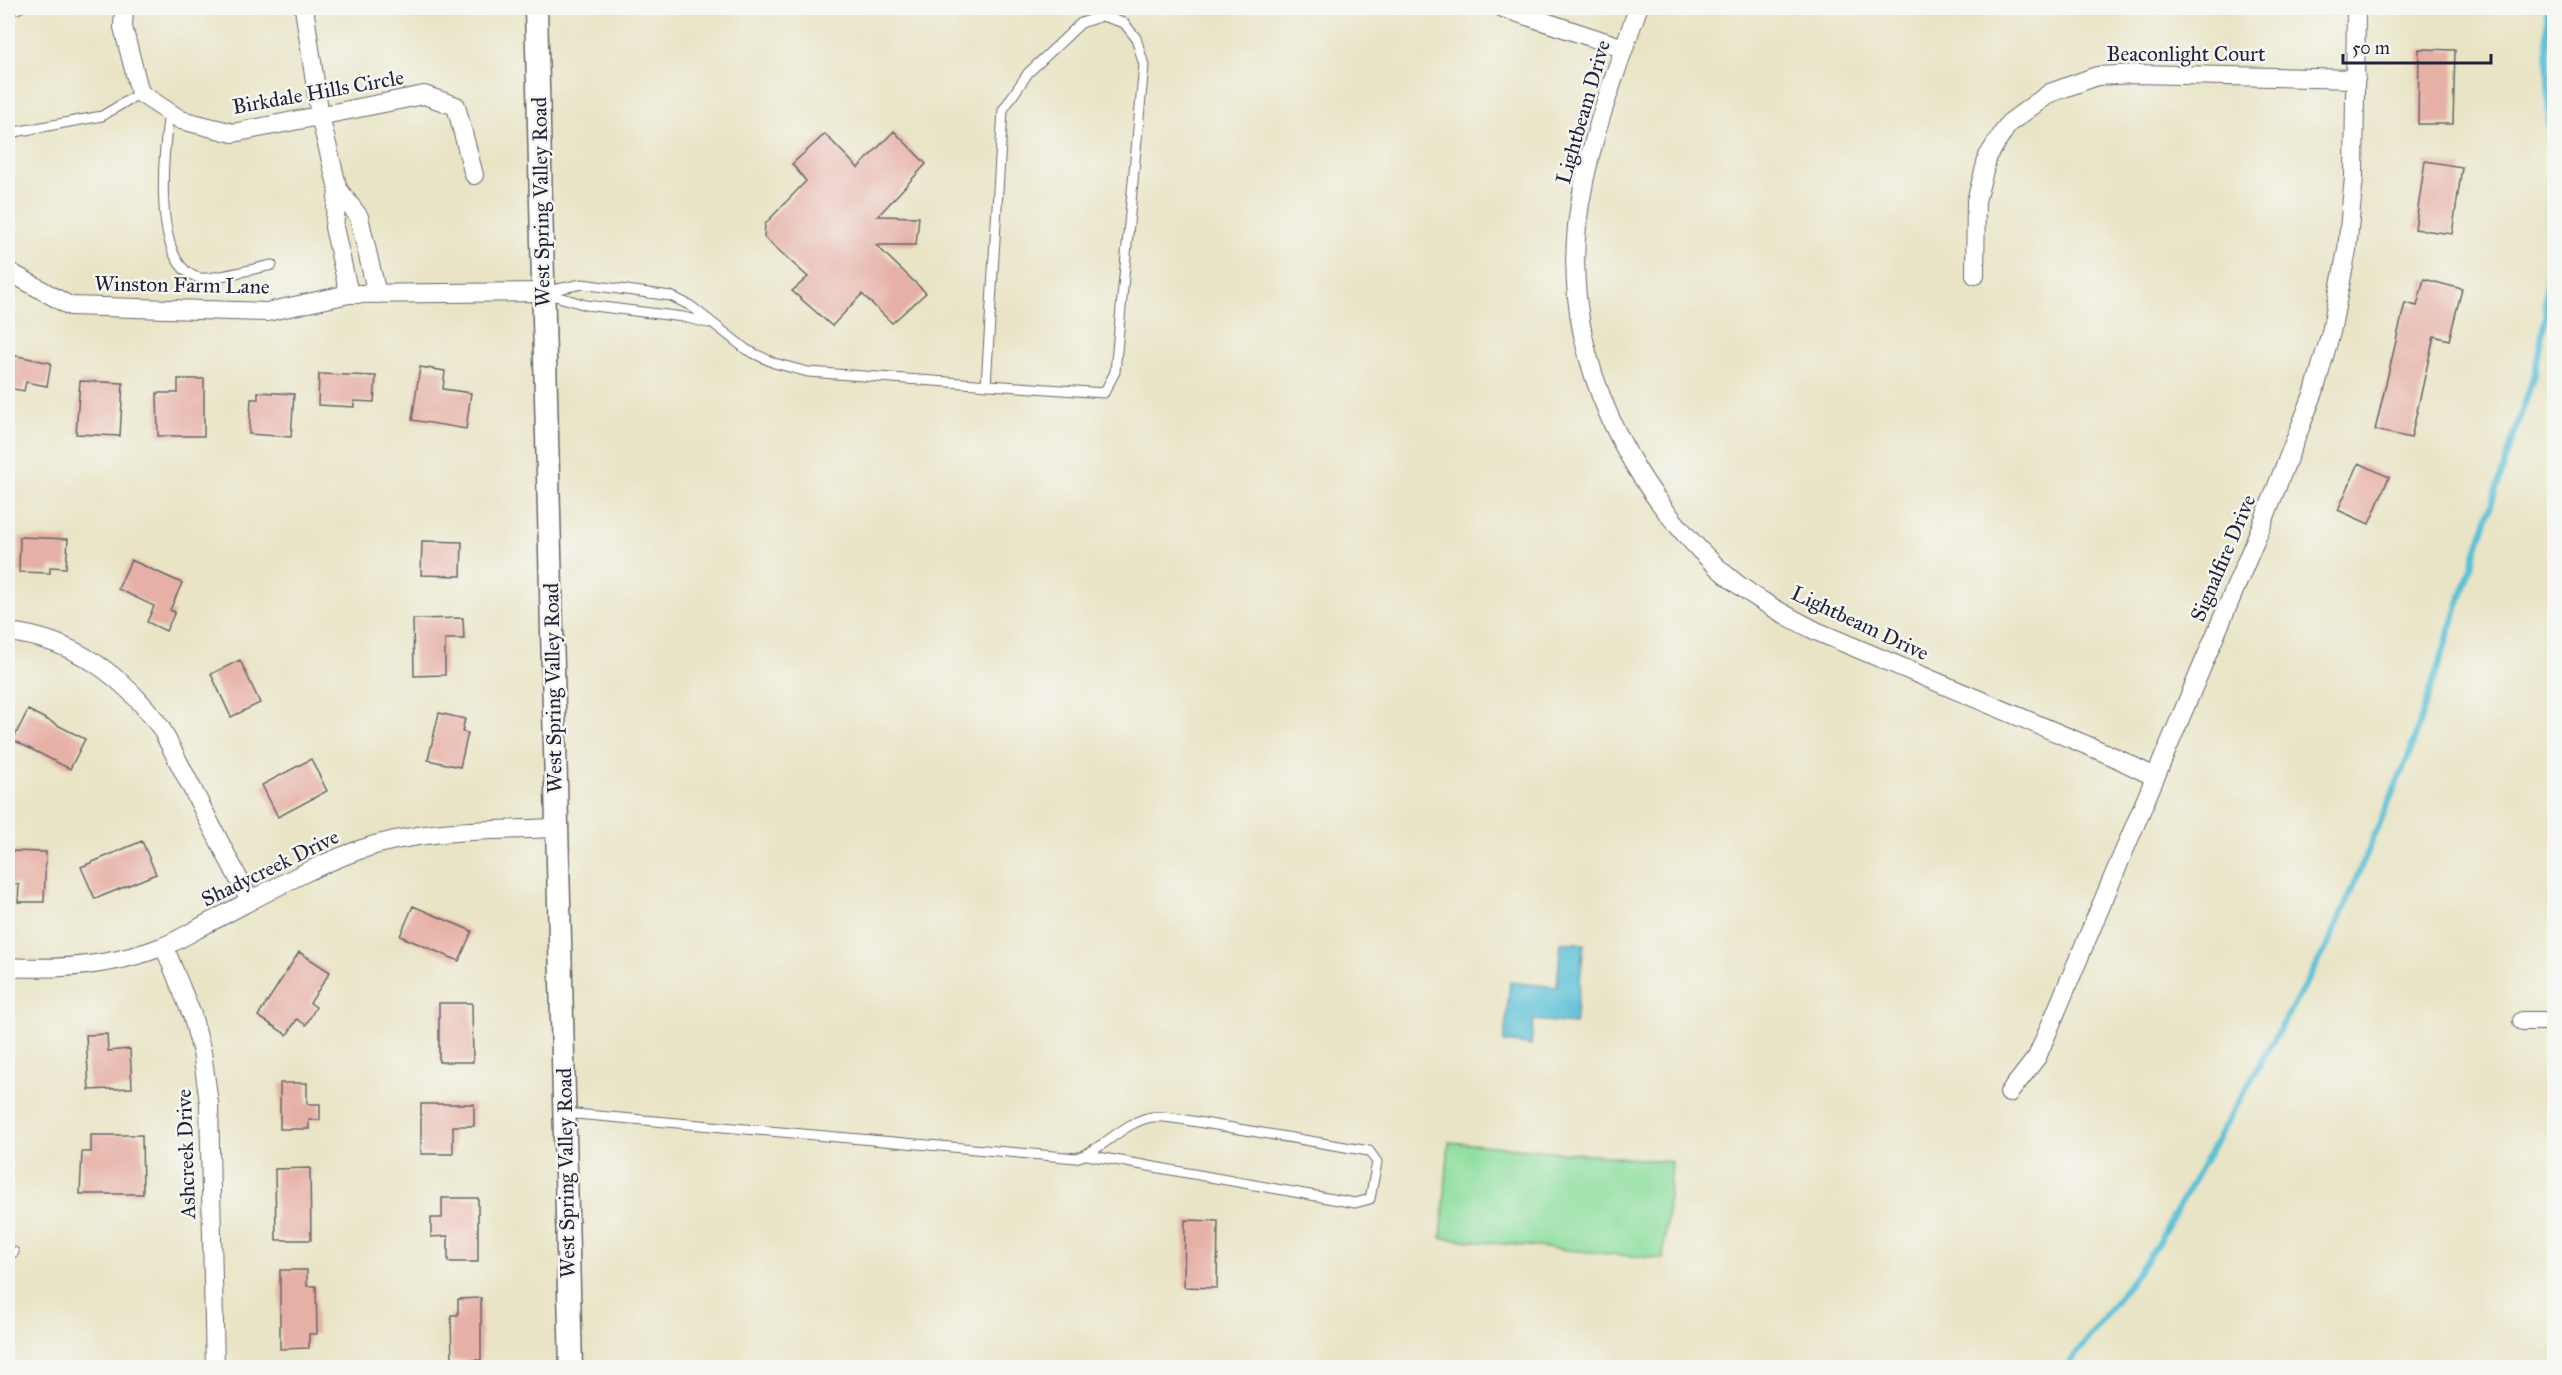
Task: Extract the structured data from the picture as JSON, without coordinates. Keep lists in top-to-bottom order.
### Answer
{
  "streets": {
    "street": [
      "Beaconlight Court",
      "Birkdale Hills Circle",
      "Lightbeam Drive",
      "West Spring Valley Road",
      "Winston Farm Lane",
      "Signalfire Drive",
      "Shadycreek Drive",
      "Ashcreek Drive"
    ]
  },
  "crossings": [
    ["Beaconlight Court", "Signalfire Drive"],
    ["Lightbeam Drive", "Signalfire Drive"],
    ["West Spring Valley Road", "Winston Farm Lane"],
    ["West Spring Valley Road", "Shadycreek Drive"],
    ["Shadycreek Drive", "Ashcreek Drive"]
  ],
  "scale_bar": "50 m"
}
